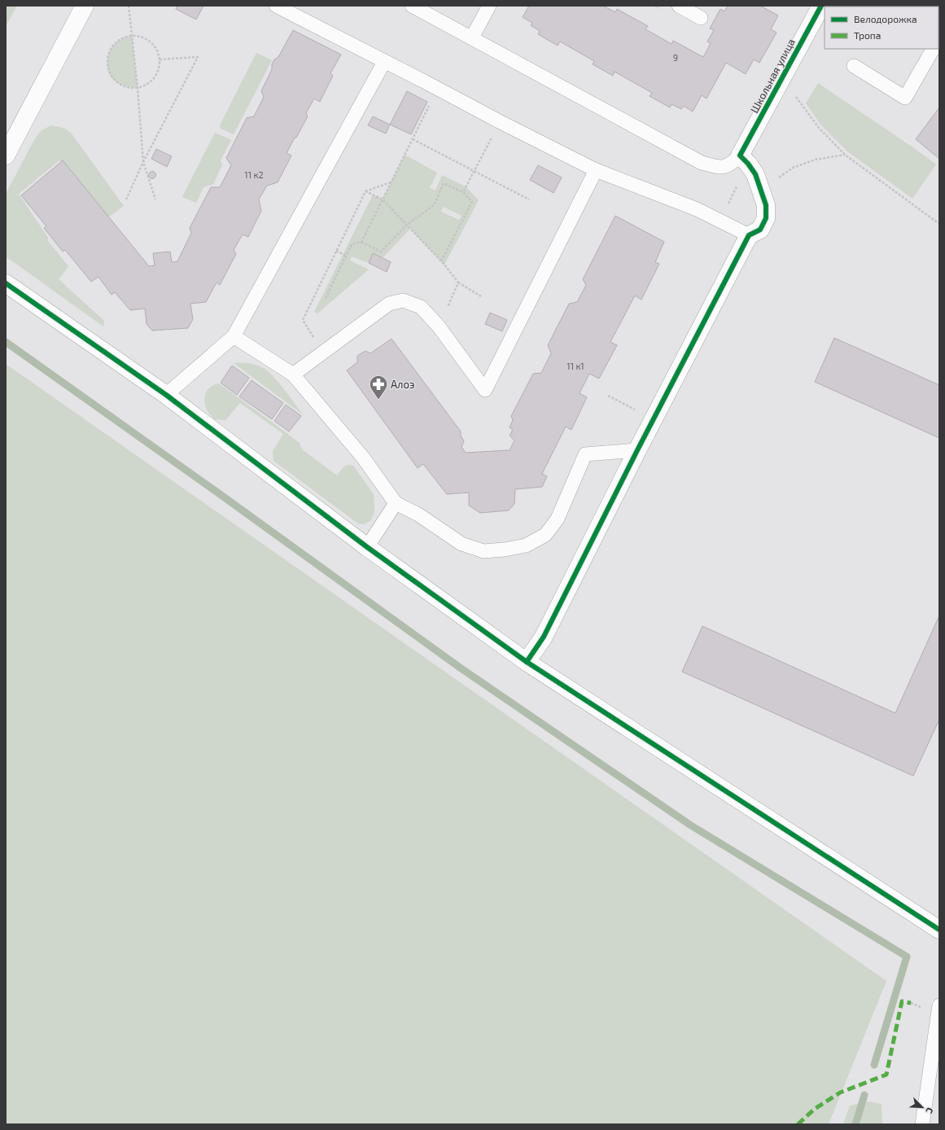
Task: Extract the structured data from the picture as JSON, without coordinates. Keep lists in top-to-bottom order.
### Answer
{
  "streets": {
    "street": ["Школьная улица"]
  },
  "places": {
    "pharmacy": ["Алоэ"]
  },
  "house_numbers": ["9", "11 к2", "11 к1"],
  "legend": ["Велодорожка", "Тропа"],
  "north": "bottom right"
}
